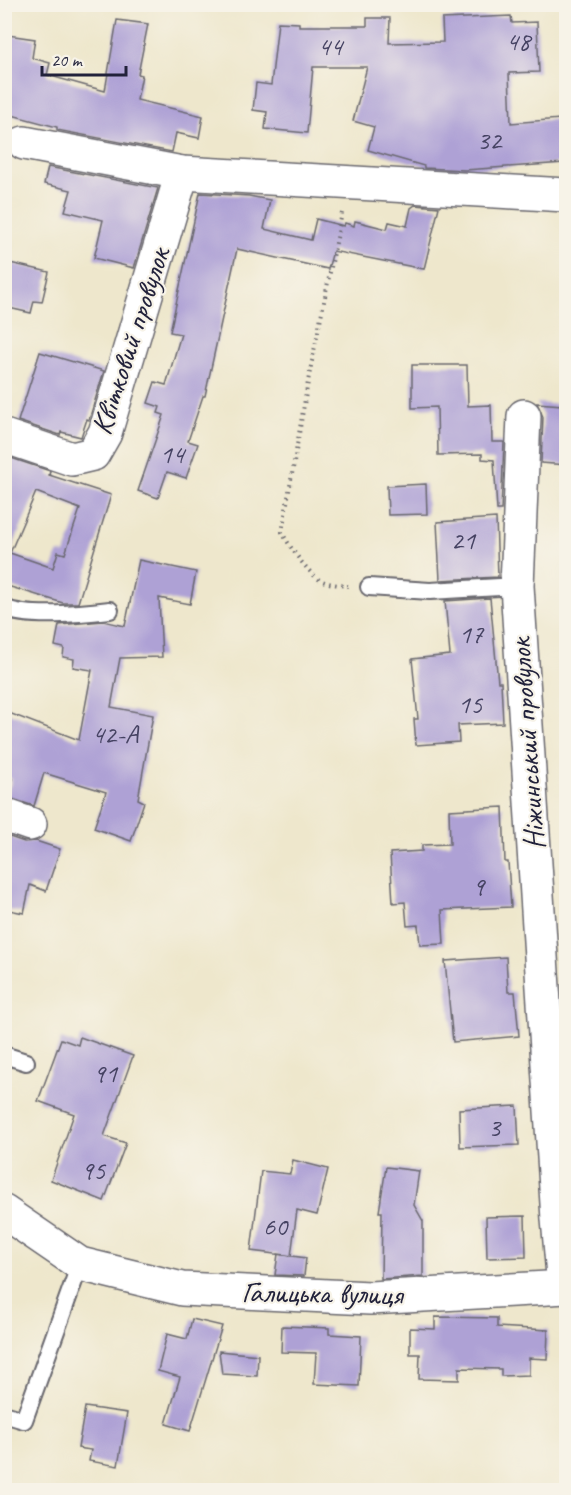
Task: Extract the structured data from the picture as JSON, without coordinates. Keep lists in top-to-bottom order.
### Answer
{
  "streets": {
    "street": ["Квітковий провулок", "Ніжинський провулок", "Галицька вулиця"]
  },
  "crossings": [
    ["Ніжинський провулок", "Галицька вулиця"]
  ],
  "house_numbers": [
    "48",
    "44",
    "32",
    "14",
    "21",
    "17",
    "15",
    "42-А",
    "9",
    "91",
    "3",
    "95",
    "60"
  ],
  "scale_bar": "20 m"
}
